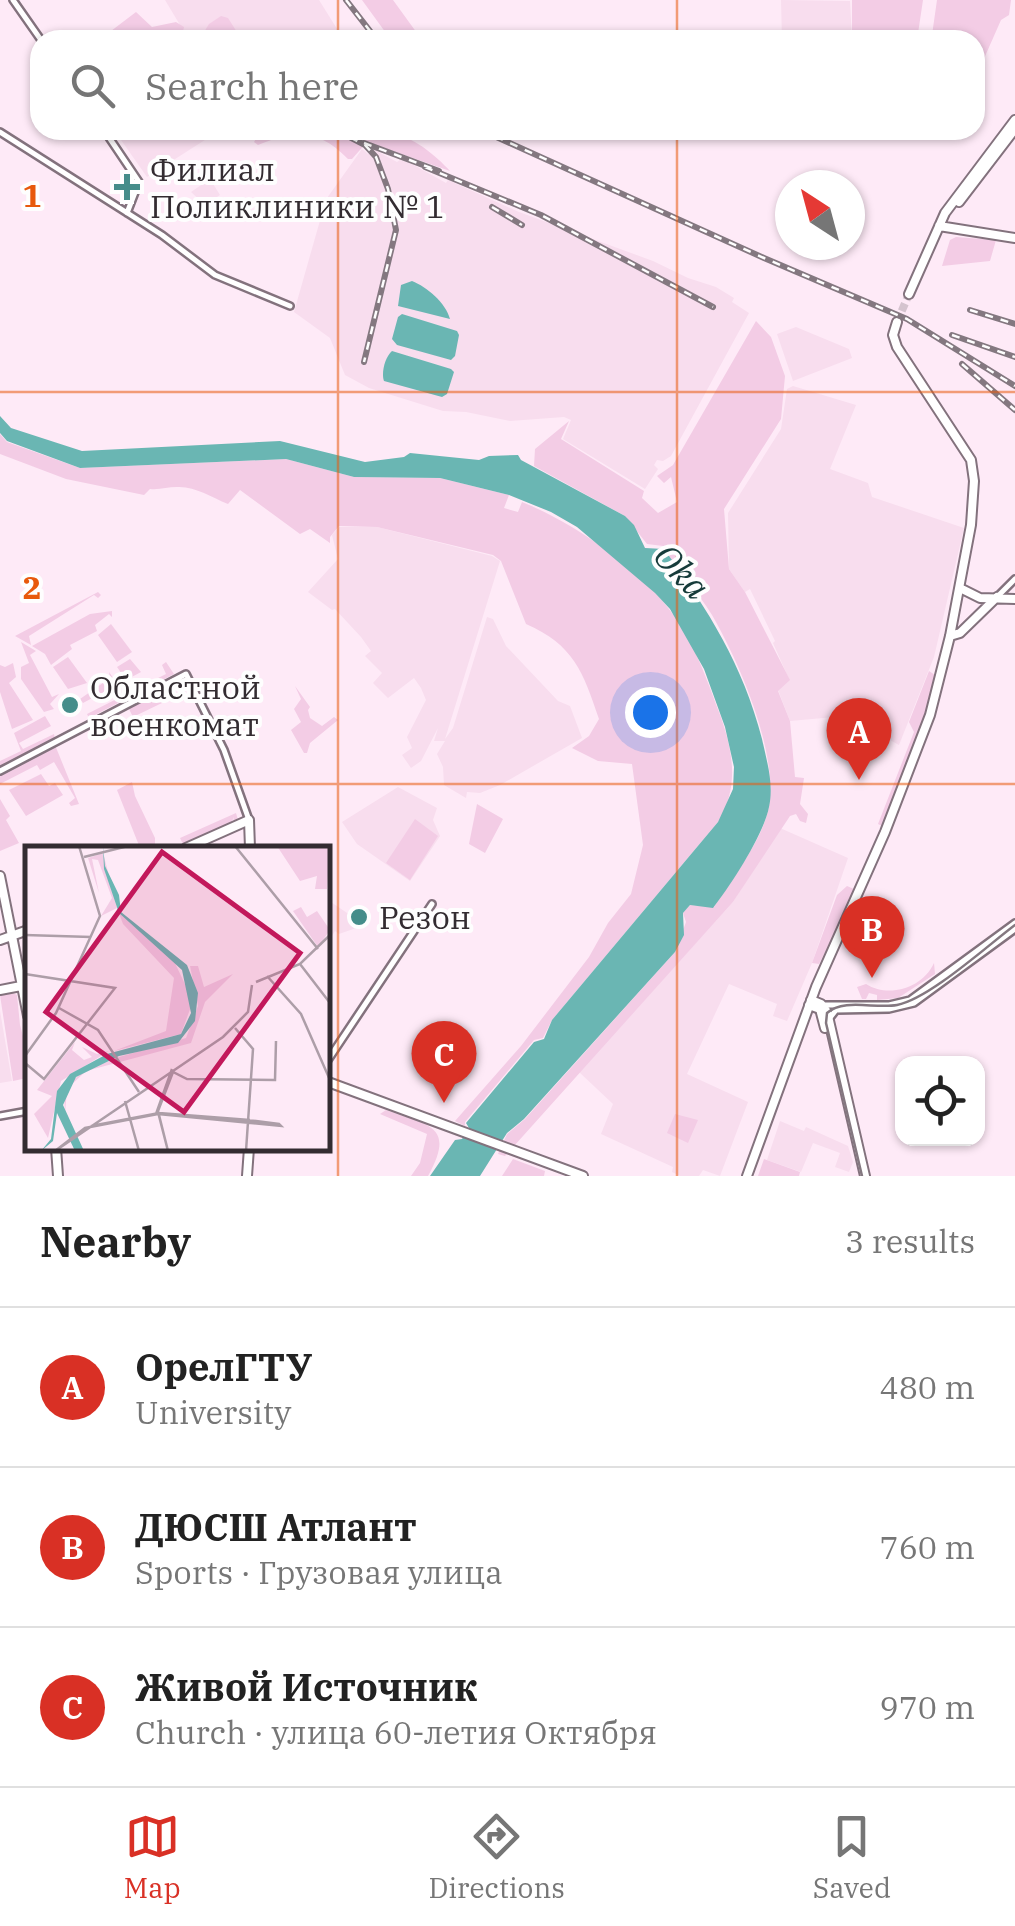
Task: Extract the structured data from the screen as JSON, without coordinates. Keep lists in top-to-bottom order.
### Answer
{
  "water": ["Oka"],
  "places": {
    "health": ["Филиал Поликлиники № 1"],
    "other": ["Областной военкомат", "Резон"]
  },
  "north": "top left",
  "page": {
    "search": "Search here",
    "pins": ["A", "B", "C"],
    "heading": ["Nearby", "3 results"],
    "list": [
      {
        "mark": "A",
        "name": "ОрелГТУ",
        "note": "University",
        "value": "480 m"
      },
      {
        "mark": "B",
        "name": "ДЮСШ Атлант",
        "note": "Sports · Грузовая улица",
        "value": "760 m"
      },
      {
        "mark": "C",
        "name": "Живой Источник",
        "note": "Church · улица 60-летия Октября",
        "value": "970 m"
      }
    ],
    "nav": ["Map", "Directions", "Saved"]
  },
  "grid": {
    "rows": ["1", "2"]
  }
}
